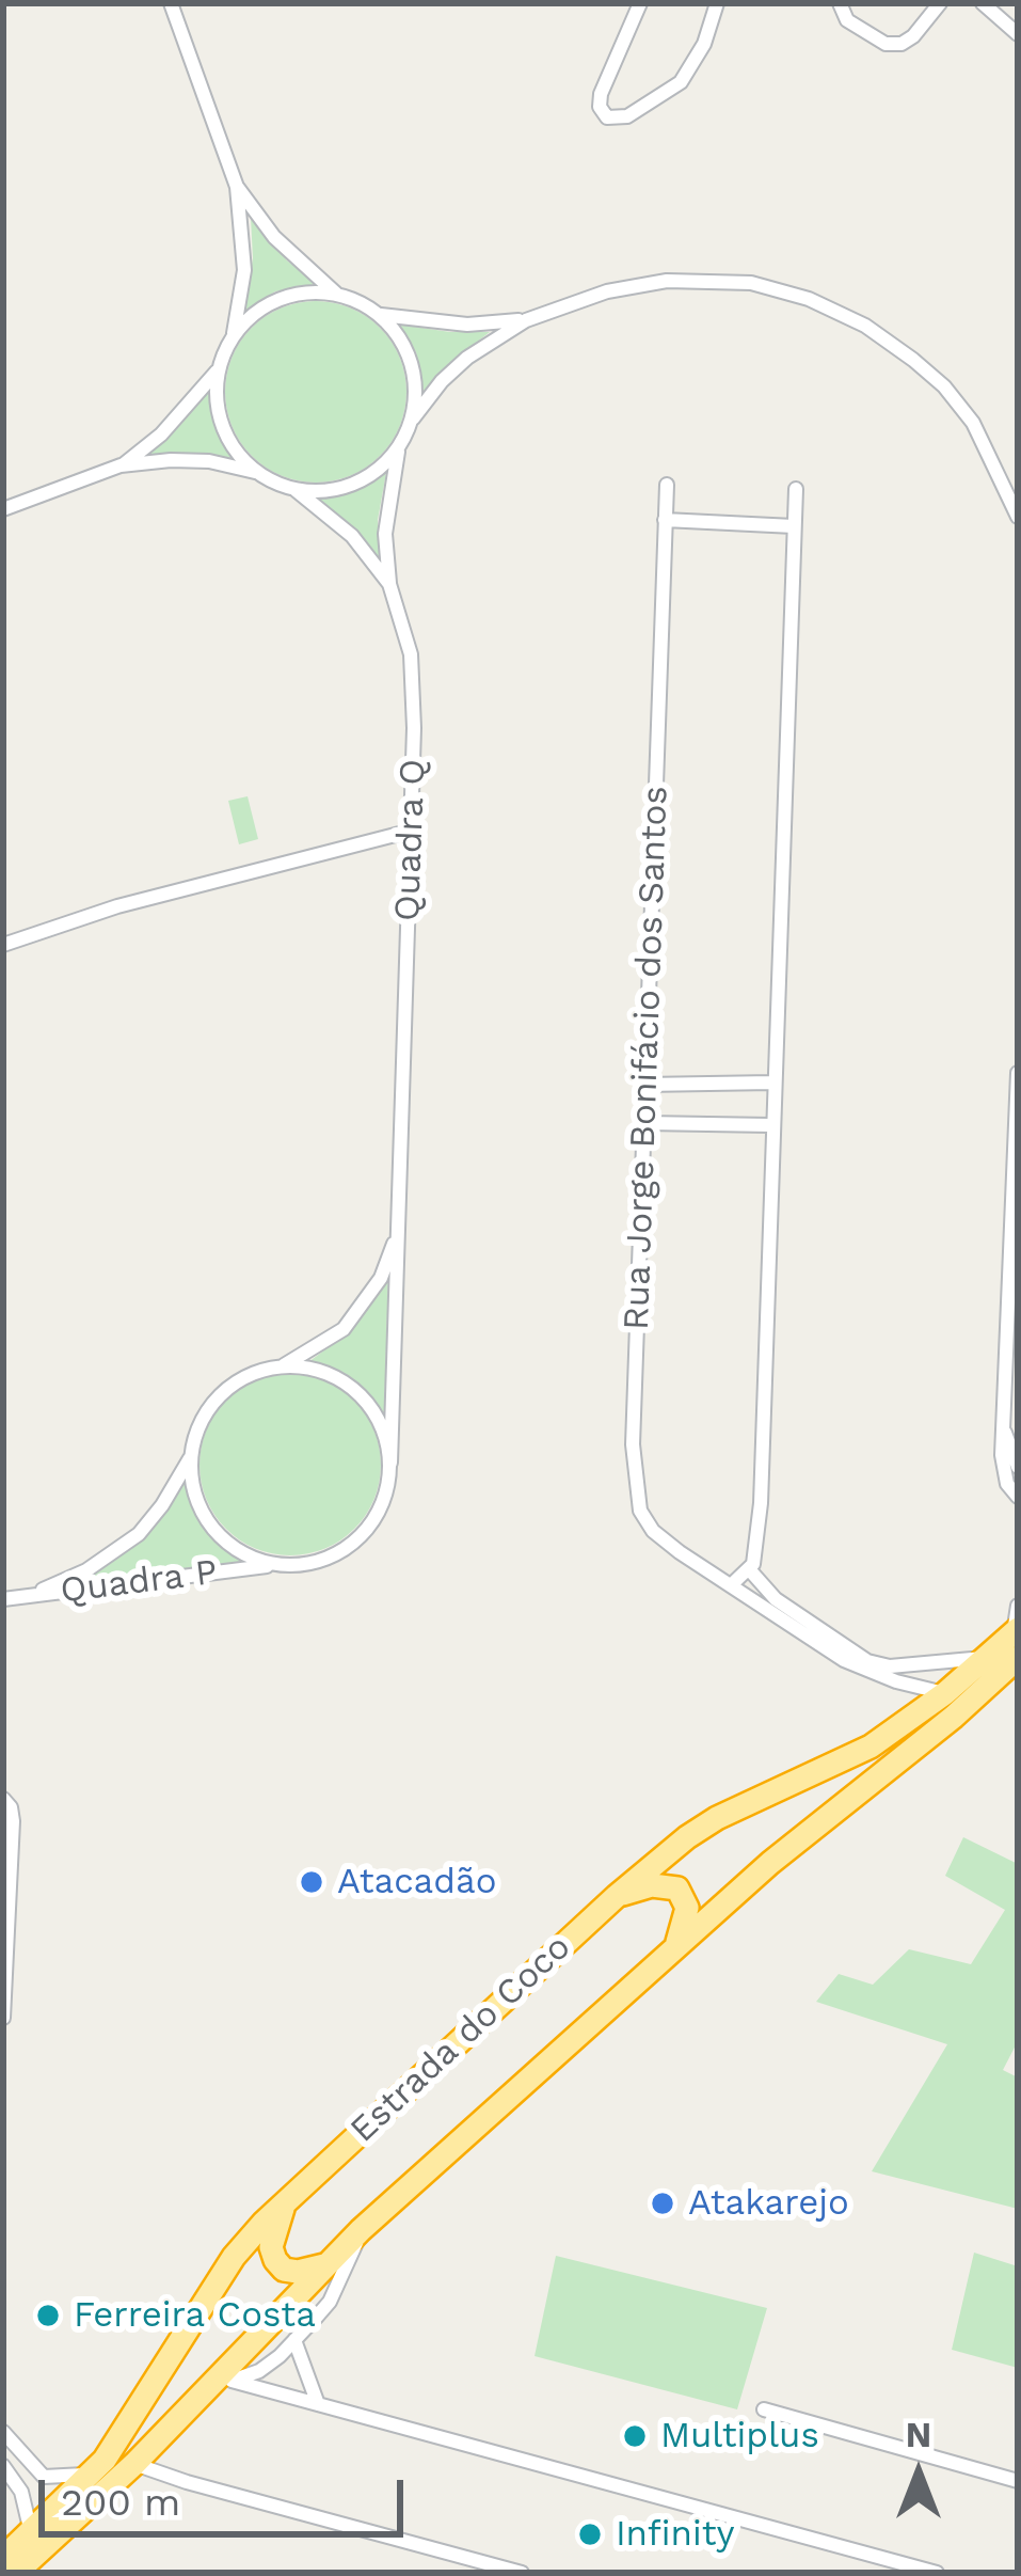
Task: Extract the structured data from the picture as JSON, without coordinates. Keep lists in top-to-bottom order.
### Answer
{
  "streets": {
    "highway": ["Estrada do Coco"],
    "street": ["Quadra Q", "Rua Jorge Bonifácio dos Santos", "Quadra P"]
  },
  "places": [
    "Atacadão",
    "Atakarejo",
    "Ferreira Costa",
    "Multiplus",
    "Infinity"
  ],
  "scale_bar": "200 m",
  "north": "top"
}
